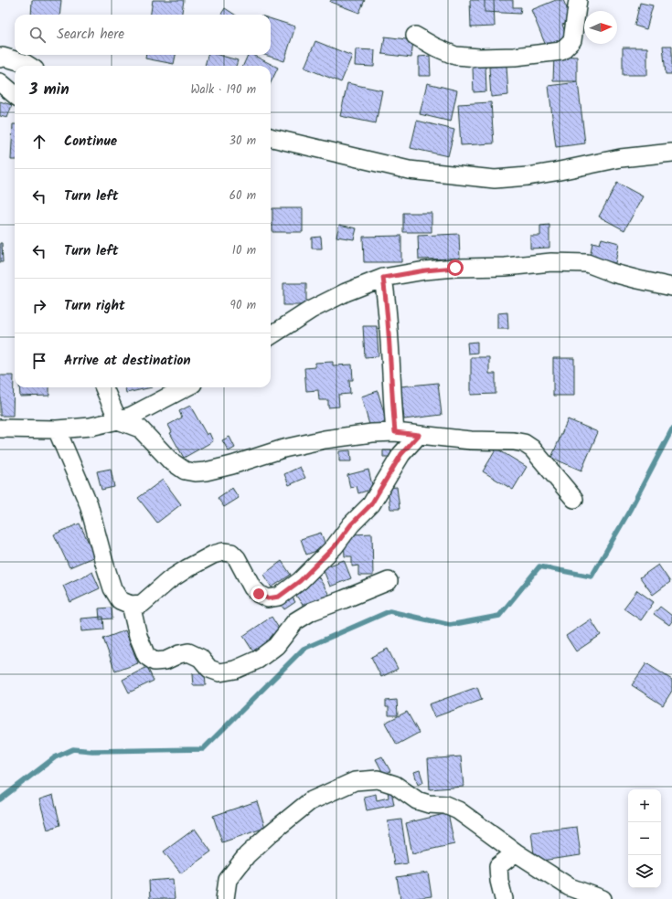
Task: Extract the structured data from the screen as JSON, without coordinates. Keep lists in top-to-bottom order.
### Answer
{
  "north": "right",
  "page": {
    "search": "Search here",
    "heading": ["3 min", "Walk · 190 m"],
    "list": [
      ["Continue", "30 m"],
      ["Turn left", "60 m"],
      ["Turn left", "10 m"],
      ["Turn right", "90 m"],
      "Arrive at destination"
    ],
    "map_buttons": ["+", "−"]
  }
}
